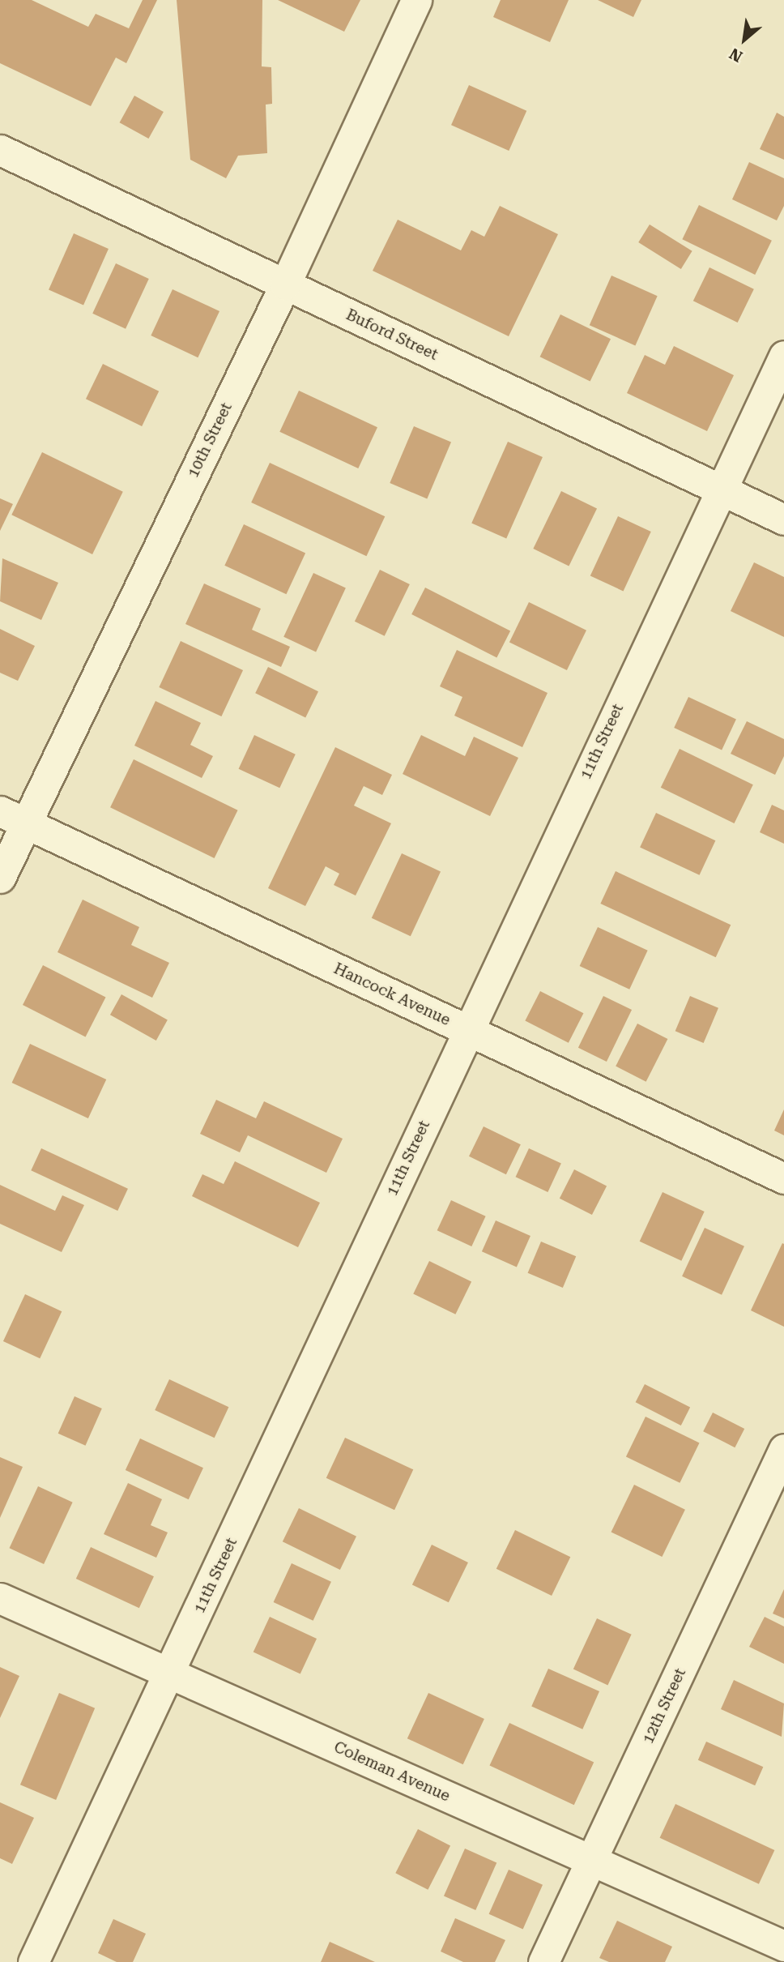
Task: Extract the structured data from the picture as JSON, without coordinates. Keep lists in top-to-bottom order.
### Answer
{
  "streets": {
    "street": [
      "Buford Street",
      "10th Street",
      "11th Street",
      "Hancock Avenue",
      "12th Street",
      "Coleman Avenue"
    ]
  },
  "crossings": [
    ["Buford Street", "10th Street"],
    ["Buford Street", "11th Street"],
    ["10th Street", "Hancock Avenue"],
    ["11th Street", "Hancock Avenue"],
    ["11th Street", "Coleman Avenue"],
    ["12th Street", "Coleman Avenue"]
  ],
  "north": "bottom left"
}
